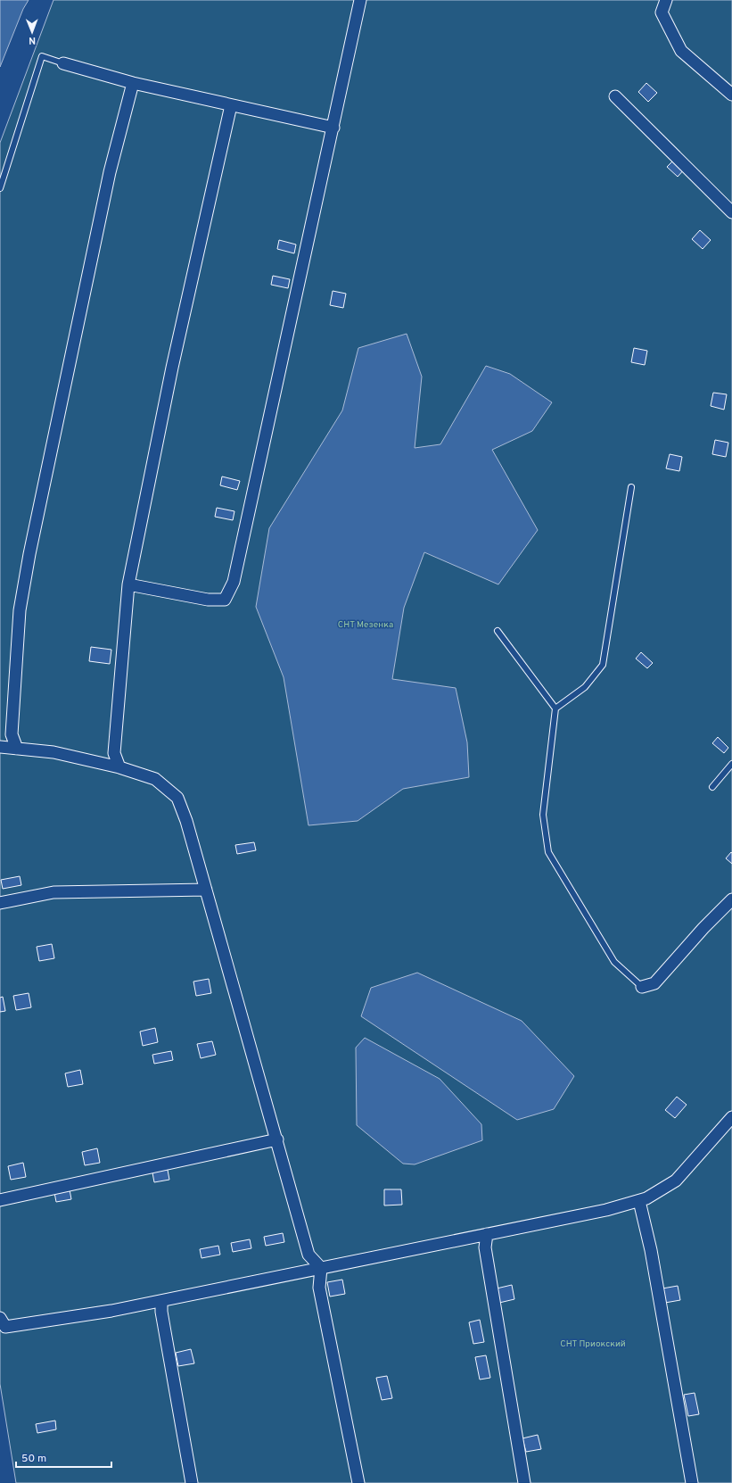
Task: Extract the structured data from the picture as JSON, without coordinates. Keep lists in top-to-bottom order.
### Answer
{
  "parks": ["СНТ Мезенка", "СНТ Приокский"],
  "scale_bar": "50 m",
  "north": "bottom"
}
